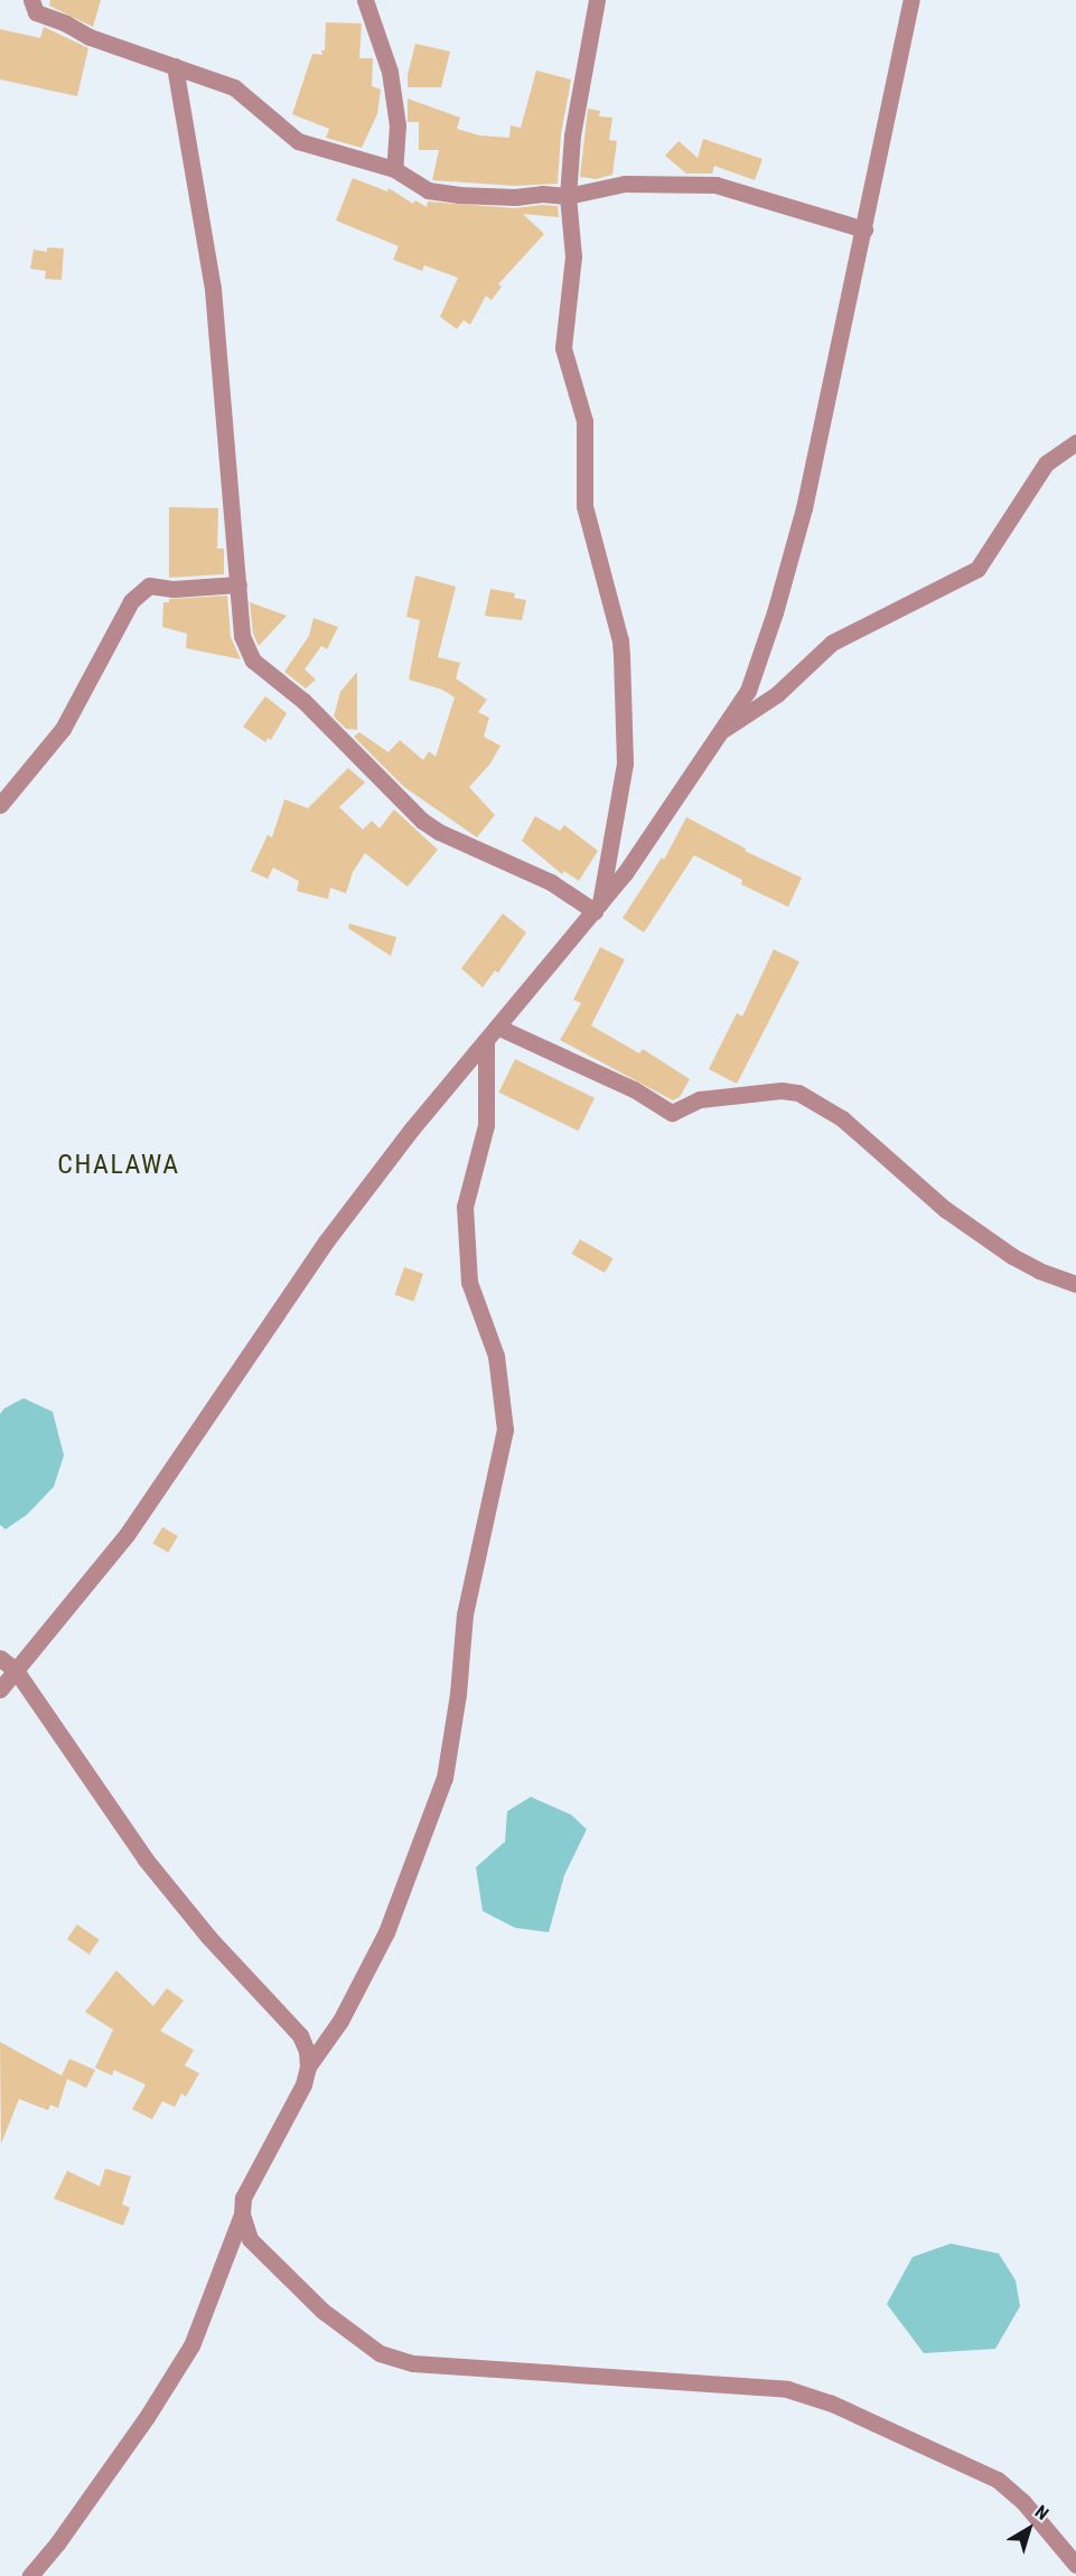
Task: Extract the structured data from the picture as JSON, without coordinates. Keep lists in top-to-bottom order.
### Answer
{
  "districts": ["CHALAWA"],
  "north": "top right"
}
